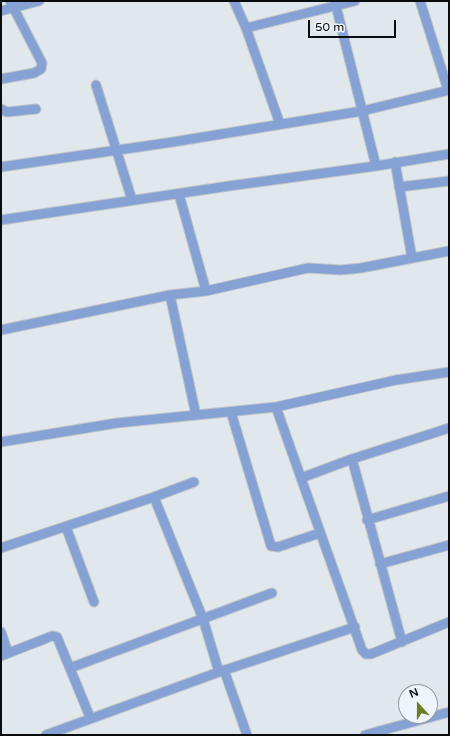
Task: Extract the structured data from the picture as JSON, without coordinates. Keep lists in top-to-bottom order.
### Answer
{
  "scale_bar": "50 m",
  "north": "top"
}
